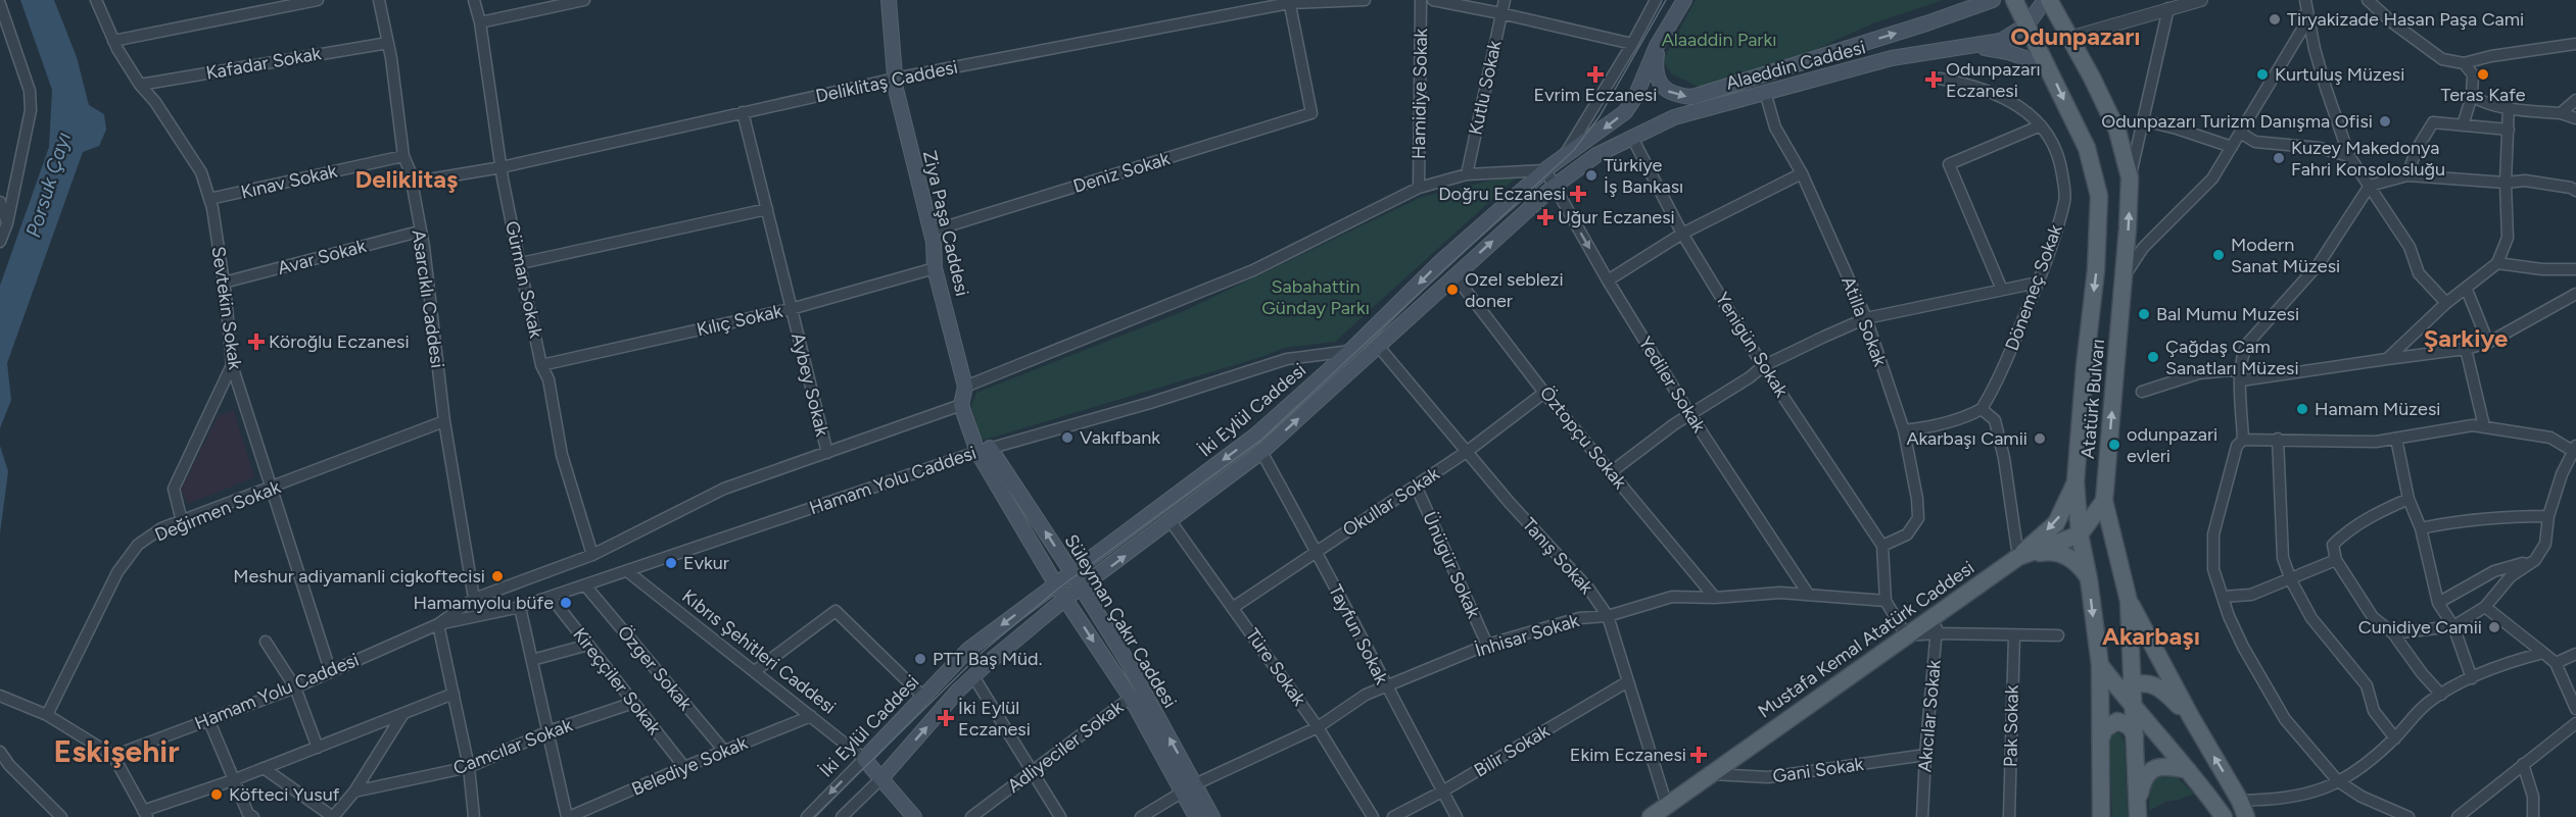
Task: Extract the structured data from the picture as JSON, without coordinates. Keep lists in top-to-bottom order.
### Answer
{
  "streets": {
    "main road": [
      "Alaeddin Caddesi",
      "Ziya Paşa Caddesi",
      "Atatürk Bulvarı",
      "İki Eylül Caddesi",
      "Süleyman Çakır Caddesi",
      "Mustafa Kemal Atatürk Caddesi",
      "Kıbrıs Şehitleri Caddesi"
    ],
    "street": [
      "Kafadar Sokak",
      "Deliklitaş Caddesi",
      "Kutlu Sokak",
      "Hamidiye Sokak",
      "Deniz Sokak",
      "Kınav Sokak",
      "Avar Sokak",
      "Gürman Sokak",
      "Dönemeç Sokak",
      "Asarcıklı Caddesi",
      "Sevtekin Sokak",
      "Kılıç Sokak",
      "Atilla Sokak",
      "Yenigün Sokak",
      "Aybey Sokak",
      "Yediler Sokak",
      "Öztopçu Sokak",
      "Hamam Yolu Caddesi",
      "Okullar Sokak",
      "Değirmen Sokak",
      "Tanış Sokak",
      "Ünügür Sokak",
      "Tayfun Sokak",
      "İnhisar Sokak",
      "Türe Sokak",
      "Özger Sokak",
      "Kireççiler Sokak",
      "Akıcılar Sokak",
      "Pak Sokak",
      "Camcılar Sokak",
      "Adliyeciler Sokak",
      "Bilir Sokak",
      "Belediye Sokak",
      "Gani Sokak"
    ]
  },
  "crossings": [
    ["Kafadar Sokak", "Asarcıklı Caddesi"],
    ["Kafadar Sokak", "Sevtekin Sokak"],
    ["Alaeddin Caddesi", "Atilla Sokak"],
    ["Alaeddin Caddesi", "Yenigün Sokak"],
    ["Alaeddin Caddesi", "İki Eylül Caddesi"],
    ["Deliklitaş Caddesi", "Deniz Sokak"],
    ["Deliklitaş Caddesi", "Ziya Paşa Caddesi"],
    ["Deliklitaş Caddesi", "Gürman Sokak"],
    ["Deliklitaş Caddesi", "Asarcıklı Caddesi"],
    ["Deliklitaş Caddesi", "Aybey Sokak"],
    ["Deniz Sokak", "Ziya Paşa Caddesi"],
    ["Kınav Sokak", "Asarcıklı Caddesi"],
    ["Kınav Sokak", "Sevtekin Sokak"],
    ["Ziya Paşa Caddesi", "Kılıç Sokak"],
    ["Ziya Paşa Caddesi", "Hamam Yolu Caddesi"],
    ["Avar Sokak", "Asarcıklı Caddesi"],
    ["Avar Sokak", "Sevtekin Sokak"],
    ["Gürman Sokak", "Kılıç Sokak"],
    ["Gürman Sokak", "Hamam Yolu Caddesi"],
    ["Asarcıklı Caddesi", "Hamam Yolu Caddesi"],
    ["Asarcıklı Caddesi", "Değirmen Sokak"],
    ["Sevtekin Sokak", "Hamam Yolu Caddesi"],
    ["Sevtekin Sokak", "Değirmen Sokak"],
    ["Kılıç Sokak", "Aybey Sokak"],
    ["Atilla Sokak", "Yenigün Sokak"],
    ["Yenigün Sokak", "İki Eylül Caddesi"],
    ["Aybey Sokak", "Hamam Yolu Caddesi"],
    ["Yediler Sokak", "İki Eylül Caddesi"],
    ["Yediler Sokak", "İnhisar Sokak"],
    ["Atatürk Bulvarı", "Mustafa Kemal Atatürk Caddesi"],
    ["İki Eylül Caddesi", "Öztopçu Sokak"],
    ["İki Eylül Caddesi", "Hamam Yolu Caddesi"],
    ["İki Eylül Caddesi", "Tanış Sokak"],
    ["İki Eylül Caddesi", "Süleyman Çakır Caddesi"],
    ["İki Eylül Caddesi", "Tayfun Sokak"],
    ["İki Eylül Caddesi", "Kıbrıs Şehitleri Caddesi"],
    ["İki Eylül Caddesi", "Türe Sokak"],
    ["Öztopçu Sokak", "Okullar Sokak"],
    ["Öztopçu Sokak", "İnhisar Sokak"],
    ["Hamam Yolu Caddesi", "Süleyman Çakır Caddesi"],
    ["Hamam Yolu Caddesi", "Kıbrıs Şehitleri Caddesi"],
    ["Hamam Yolu Caddesi", "Özger Sokak"],
    ["Hamam Yolu Caddesi", "Kireççiler Sokak"],
    ["Okullar Sokak", "Tanış Sokak"],
    ["Okullar Sokak", "Ünügür Sokak"],
    ["Okullar Sokak", "Tayfun Sokak"],
    ["Okullar Sokak", "Türe Sokak"],
    ["Tanış Sokak", "İnhisar Sokak"],
    ["Tanış Sokak", "Mustafa Kemal Atatürk Caddesi"],
    ["Tanış Sokak", "Bilir Sokak"],
    ["Ünügür Sokak", "İnhisar Sokak"],
    ["Süleyman Çakır Caddesi", "İnhisar Sokak"],
    ["Süleyman Çakır Caddesi", "Adliyeciler Sokak"],
    ["Tayfun Sokak", "İnhisar Sokak"],
    ["Tayfun Sokak", "Bilir Sokak"],
    ["İnhisar Sokak", "Türe Sokak"],
    ["Mustafa Kemal Atatürk Caddesi", "Akıcılar Sokak"],
    ["Mustafa Kemal Atatürk Caddesi", "Gani Sokak"],
    ["Kıbrıs Şehitleri Caddesi", "Belediye Sokak"],
    ["Özger Sokak", "Belediye Sokak"],
    ["Kireççiler Sokak", "Camcılar Sokak"],
    ["Kireççiler Sokak", "Belediye Sokak"],
    ["Akıcılar Sokak", "Gani Sokak"]
  ],
  "districts": [
    "Odunpazarı",
    "Deliklitaş",
    "Şarkiye",
    "Akarbaşı",
    "Eskişehir"
  ],
  "water": ["Porsuk Çayı"],
  "parks": ["Alaaddin Parkı", "Sabahattin Günday Parkı"],
  "places": {
    "other": [
      "Tiryakizade Hasan Paşa Cami",
      "Kurtuluş Müzesi",
      "Teras Kafe",
      "Odunpazarı Turizm Danışma Ofisi",
      "Kuzey Makedonya Fahri Konsolosluğu",
      "Türkiye İş Bankası",
      "Modern Sanat Müzesi",
      "Ozel seblezi doner",
      "Bal Mumu Muzesi",
      "Çağdaş Cam Sanatları Müzesi",
      "Hamam Müzesi",
      "Vakıfbank",
      "Akarbaşı Camii",
      "odunpazari evleri",
      "Evkur",
      "Meshur adiyamanli cigkoftecisi",
      "Hamamyolu büfe",
      "Cunidiye Camii",
      "PTT Baş Müd.",
      "Köfteci Yusuf"
    ],
    "health": [
      "Evrim Eczanesi",
      "Odunpazarı Eczanesi",
      "Doğru Eczanesi",
      "Uğur Eczanesi",
      "Köroğlu Eczanesi",
      "İki Eylül Eczanesi",
      "Ekim Eczanesi"
    ]
  }
}
